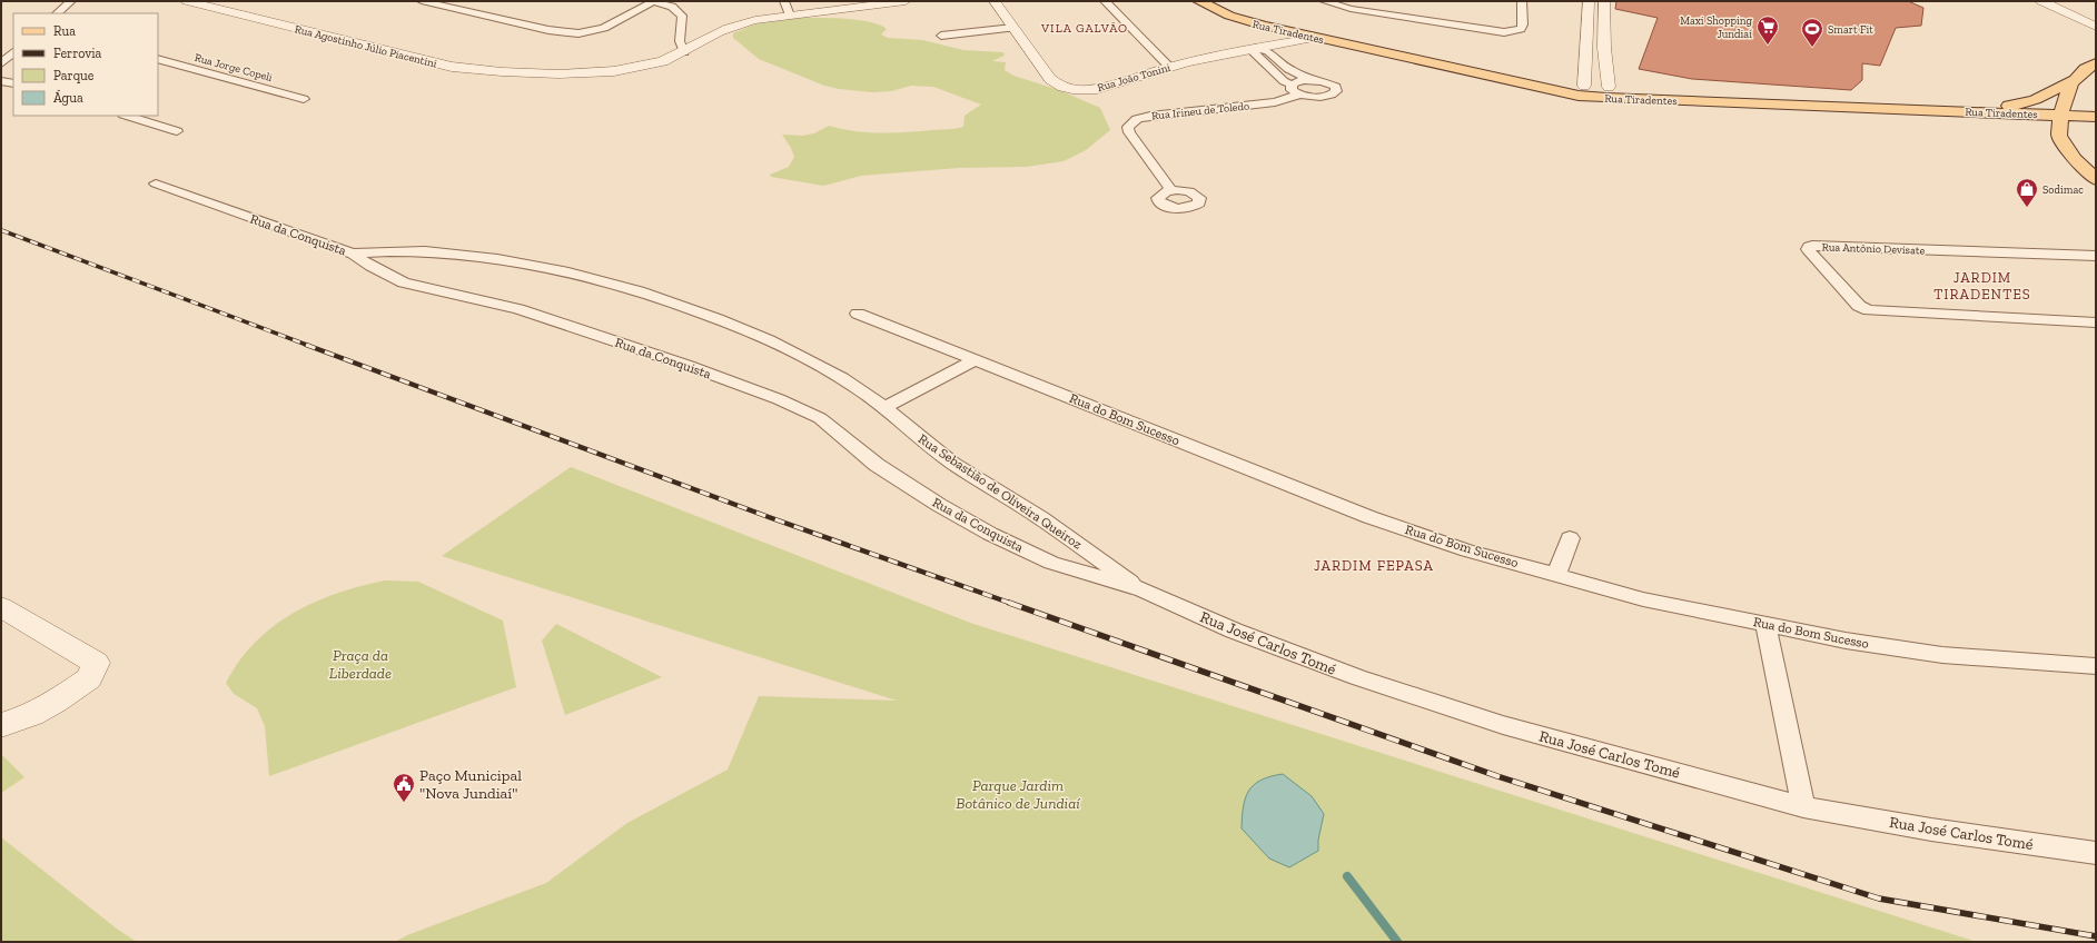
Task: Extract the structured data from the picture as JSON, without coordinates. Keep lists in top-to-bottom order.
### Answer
{
  "streets": {
    "main road": ["Rua Tiradentes"],
    "street": [
      "Rua Agostinho Júlio Piacentini",
      "Rua Jorge Copeli",
      "Rua João Tonini",
      "Rua Irineu de Toledo",
      "Rua da Conquista",
      "Rua Antônio Devisate",
      "Rua do Bom Sucesso",
      "Rua Sebastião de Oliveira Queiroz",
      "Rua José Carlos Tomé"
    ]
  },
  "crossings": [
    ["Rua Tiradentes", "Rua João Tonini"],
    ["Rua João Tonini", "Rua Irineu de Toledo"],
    ["Rua da Conquista", "Rua Sebastião de Oliveira Queiroz"],
    ["Rua da Conquista", "Rua José Carlos Tomé"],
    ["Rua Sebastião de Oliveira Queiroz", "Rua José Carlos Tomé"]
  ],
  "districts": ["VILA GALVÃO", "JARDIM TIRADENTES", "JARDIM FEPASA"],
  "parks": ["Praça da Liberdade", "Parque Jardim Botânico de Jundiaí"],
  "places": {
    "supermarket": ["Maxi Shopping Jundiaí"],
    "sports": ["Smart Fit"],
    "shop": ["Sodimac"],
    "public building": ["Paço Municipal \"Nova Jundiaí\""]
  },
  "legend": [
    "Rua",
    "Ferrovia",
    "Parque",
    "Água"
  ]
}
